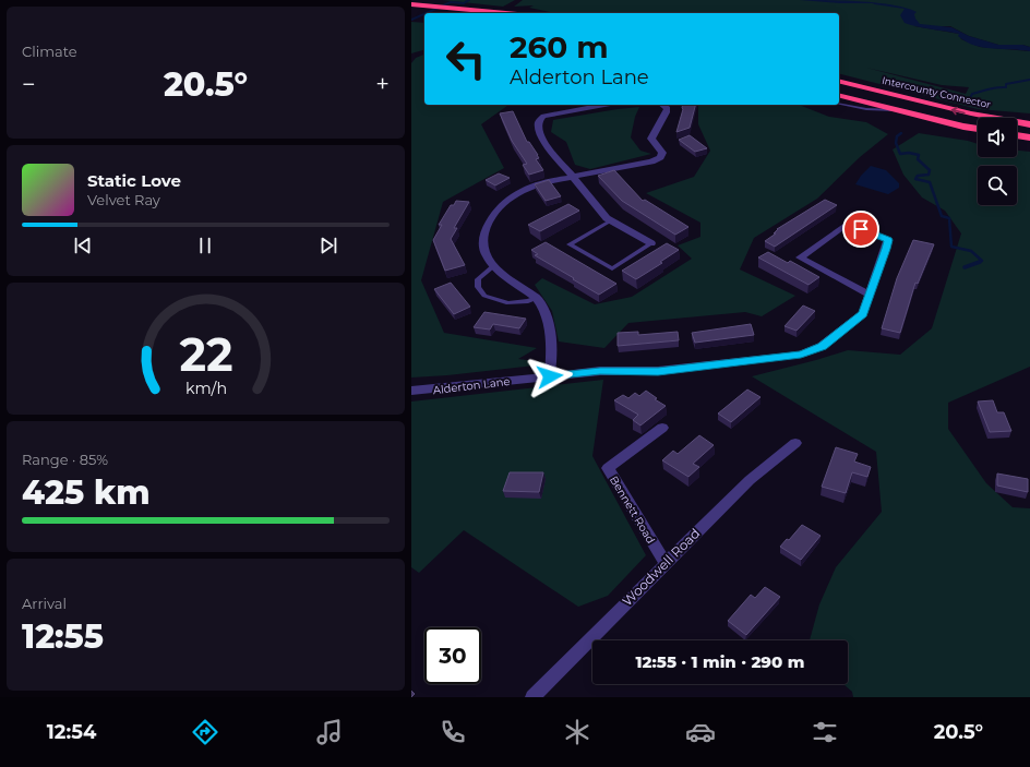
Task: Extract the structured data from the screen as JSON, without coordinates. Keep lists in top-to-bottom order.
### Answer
{
  "streets": {
    "highway": ["Intercounty Connector"],
    "street": ["Alderton Lane", "Bennett Road", "Woodwell Road"]
  },
  "crossings": [
    ["Bennett Road", "Woodwell Road"]
  ],
  "page": {
    "tile": [
      "Climate",
      ["Range · 85%", "425 km"],
      ["Arrival", "12:55"]
    ],
    "turn": ["260 m", "Alderton Lane"],
    "heat": ["−", "20.5°", "+"],
    "song": ["Static Love", "Velvet Ray"],
    "limit": "30",
    "trip": "12:55 · 1 min · 290 m",
    "tabs": ["12:54", "20.5°"],
    "gauge": ["22", "km/h"]
  }
}
